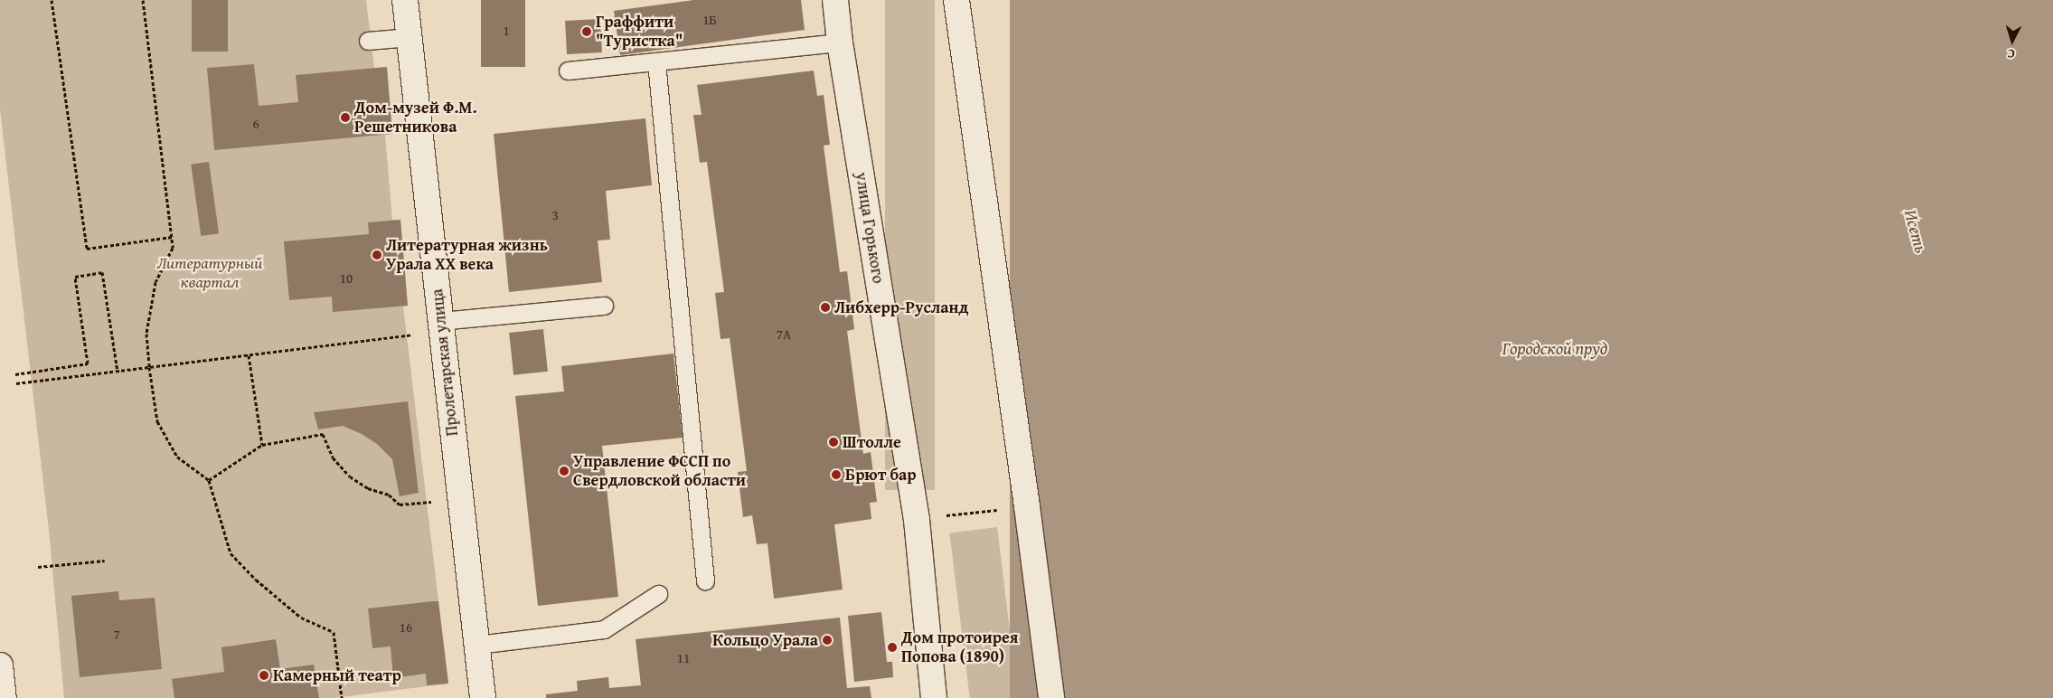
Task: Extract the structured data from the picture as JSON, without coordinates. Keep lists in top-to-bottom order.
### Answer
{
  "streets": {
    "street": ["улица Горького", "Пролетарская улица"]
  },
  "water": ["Исеть", "Городской пруд"],
  "parks": ["Литературный квартал"],
  "places": [
    "Граффити \"Туристка\"",
    "Дом-музей Ф.М. Решетникова",
    "Литературная жизнь Урала XX века",
    "Либхерр-Русланд",
    "Штолле",
    "Управление ФССП по Свердловской области",
    "Брют бар",
    "Кольцо Урала",
    "Дом протоирея Попова (1890)",
    "Камерный театр"
  ],
  "house_numbers": [
    "1Б",
    "1",
    "6",
    "3",
    "10",
    "7А",
    "16",
    "7",
    "11"
  ],
  "north": "bottom"
}
